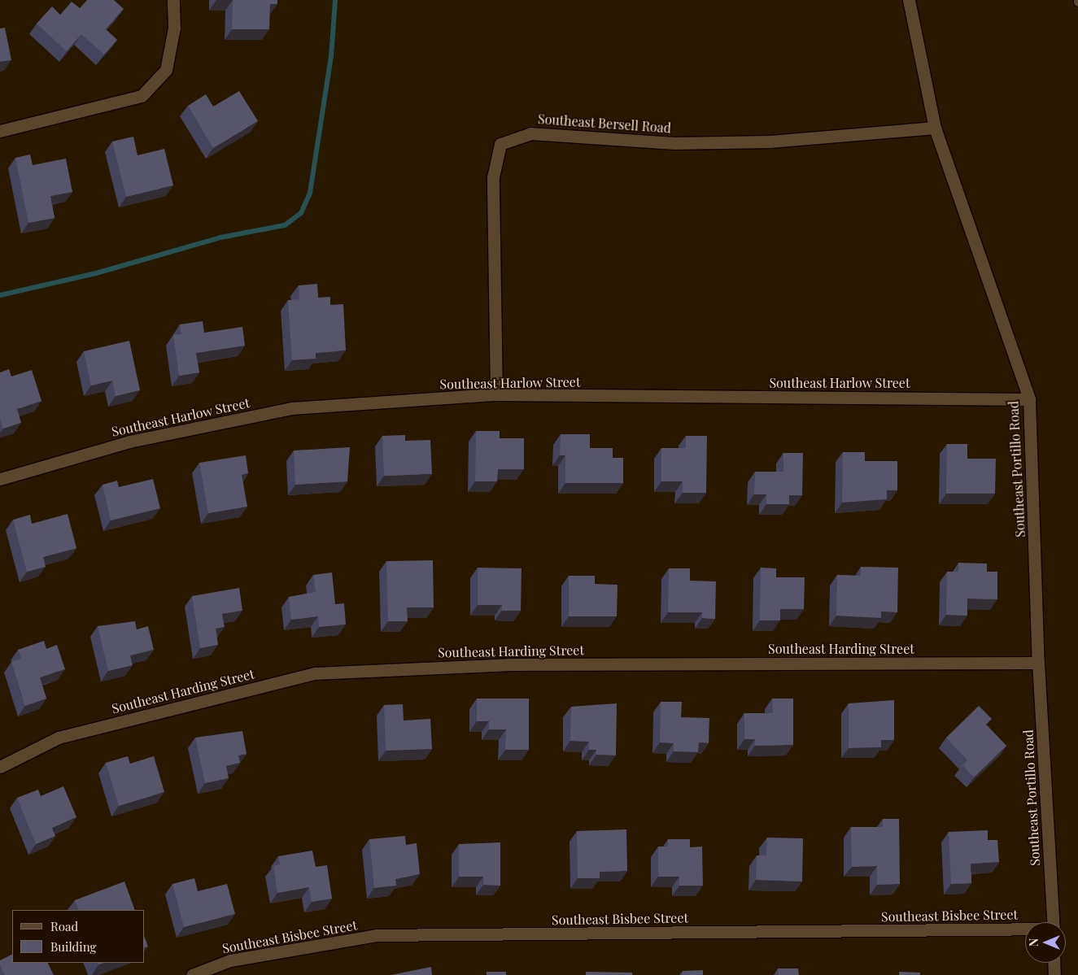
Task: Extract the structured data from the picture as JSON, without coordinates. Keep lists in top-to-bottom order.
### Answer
{
  "streets": {
    "street": [
      "Southeast Bersell Road",
      "Southeast Harlow Street",
      "Southeast Portillo Road",
      "Southeast Harding Street",
      "Southeast Bisbee Street"
    ]
  },
  "crossings": [
    ["Southeast Bersell Road", "Southeast Harlow Street"],
    ["Southeast Bersell Road", "Southeast Portillo Road"],
    ["Southeast Harlow Street", "Southeast Portillo Road"],
    ["Southeast Portillo Road", "Southeast Harding Street"]
  ],
  "legend": ["Road", "Building"],
  "north": "left"
}
